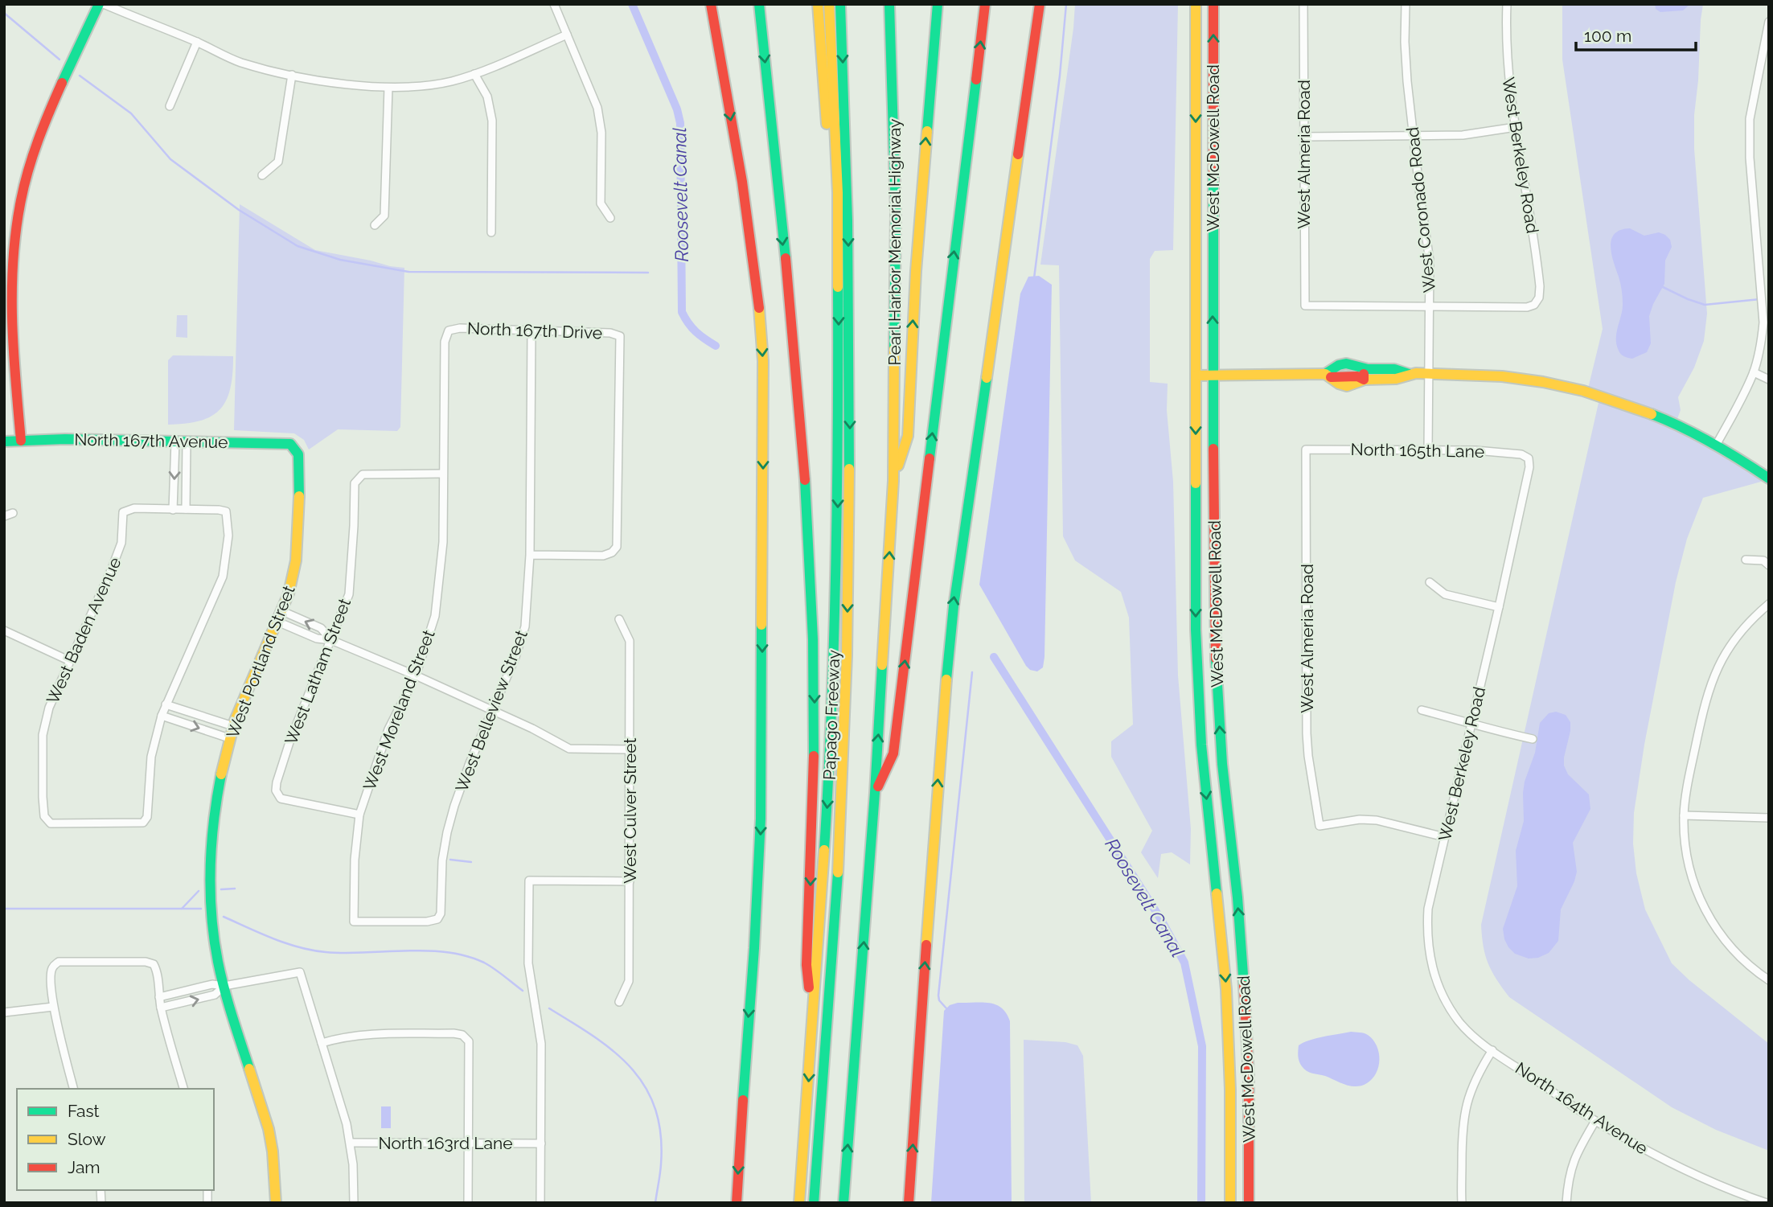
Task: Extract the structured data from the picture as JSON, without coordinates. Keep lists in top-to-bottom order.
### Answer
{
  "streets": {
    "main road": [
      "West McDowell Road",
      "Pearl Harbor Memorial Highway",
      "North 167th Avenue",
      "West Portland Street",
      "Papago Freeway"
    ],
    "street": [
      "West Almeria Road",
      "West Berkeley Road",
      "West Coronado Road",
      "North 167th Drive",
      "North 165th Lane",
      "West Baden Avenue",
      "West Latham Street",
      "West Moreland Street",
      "West Belleview Street",
      "West Culver Street",
      "North 164th Avenue",
      "North 163rd Lane"
    ]
  },
  "crossings": [
    ["West Almeria Road", "West Berkeley Road"],
    ["West Almeria Road", "West Coronado Road"],
    ["West Almeria Road", "North 165th Lane"],
    ["West Berkeley Road", "West Coronado Road"],
    ["West Berkeley Road", "North 165th Lane"],
    ["West Berkeley Road", "North 164th Avenue"],
    ["West Coronado Road", "North 165th Lane"],
    ["North 167th Drive", "West Moreland Street"],
    ["North 167th Drive", "West Belleview Street"],
    ["North 167th Avenue", "West Portland Street"],
    ["West Latham Street", "West Moreland Street"],
    ["West Moreland Street", "West Belleview Street"]
  ],
  "water": ["Roosevelt Canal"],
  "legend": ["Fast", "Slow", "Jam"],
  "scale_bar": "100 m"
}
